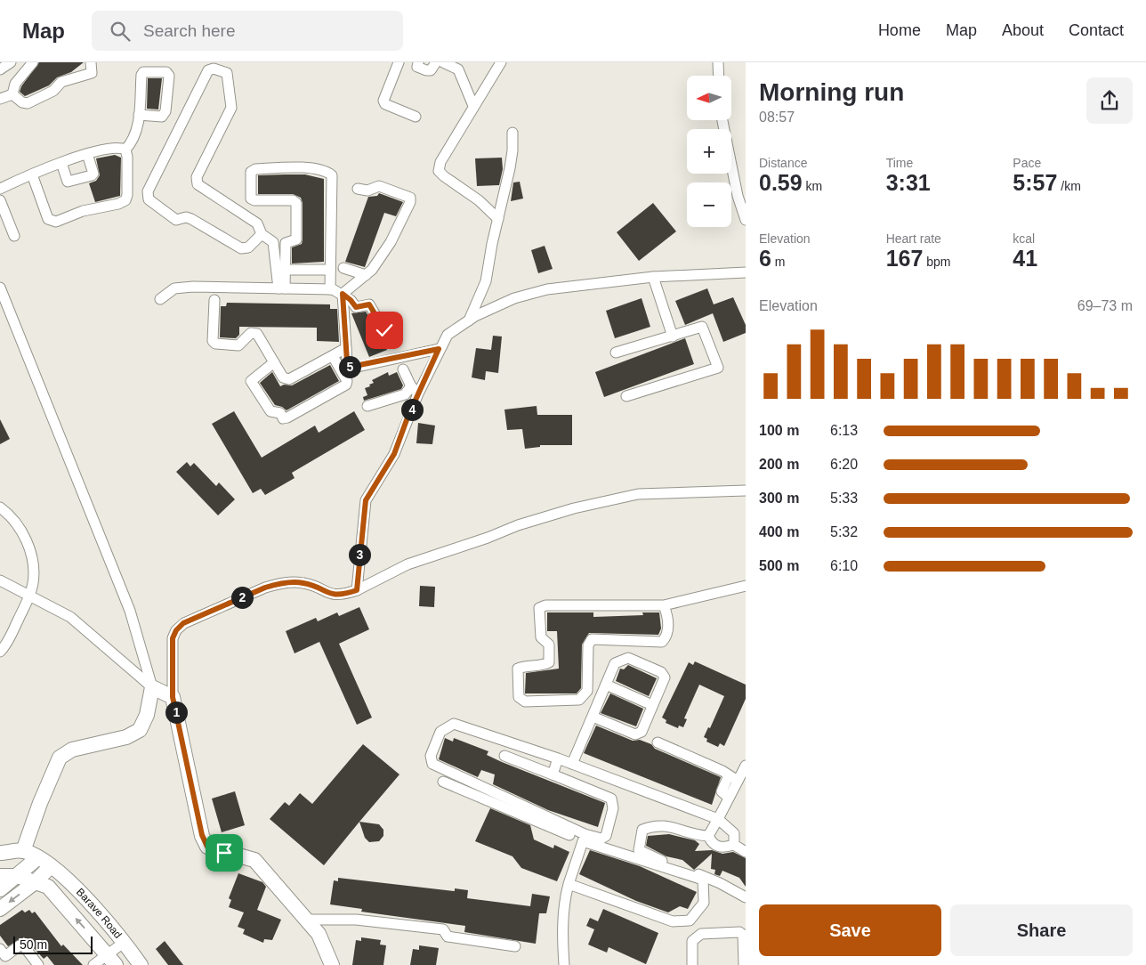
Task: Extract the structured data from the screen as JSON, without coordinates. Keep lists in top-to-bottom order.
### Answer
{
  "streets": {
    "street": ["Barave Road"]
  },
  "scale_bar": "50 m",
  "north": "left",
  "page": {
    "header": "Map",
    "search": "Search here",
    "nav": [
      "Home",
      "Map",
      "About",
      "Contact"
    ],
    "heading": ["Morning run", "08:57"],
    "map_buttons": ["+", "−"],
    "stats": [
      ["Distance", "0.59 km"],
      ["Time", "3:31"],
      ["Pace", "5:57 /km"],
      ["Elevation", "6 m"],
      ["Heart rate", "167 bpm"],
      ["kcal", "41"]
    ],
    "chart": ["Elevation", "69–73 m"],
    "pins": [
      "5",
      "4",
      "3",
      "2",
      "1"
    ],
    "list": [
      {
        "name": "100 m",
        "note": "6:13"
      },
      {
        "name": "200 m",
        "note": "6:20"
      },
      {
        "name": "300 m",
        "note": "5:33"
      },
      {
        "name": "400 m",
        "note": "5:32"
      },
      {
        "name": "500 m",
        "note": "6:10"
      }
    ],
    "buttons": ["Save", "Share"],
    "scale": "50 m"
  }
}
